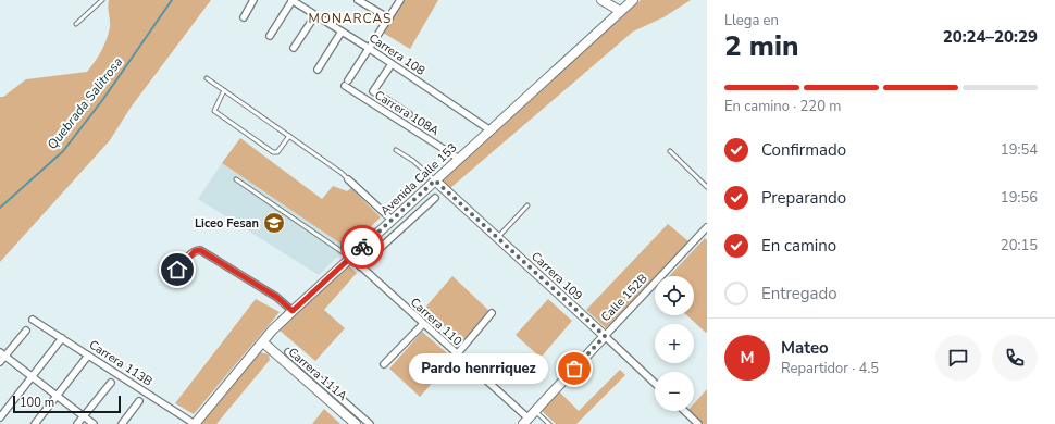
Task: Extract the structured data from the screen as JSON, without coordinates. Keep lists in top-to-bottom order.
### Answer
{
  "streets": {
    "street": [
      "Carrera 108",
      "Carrera 108A",
      "Avenida Calle 153",
      "Carrera 109",
      "Calle 152B",
      "Carrera 110",
      "Carrera 113B",
      "Carrera 111A"
    ]
  },
  "crossings": [
    ["Carrera 108", "Carrera 108A"],
    ["Carrera 108", "Avenida Calle 153"],
    ["Carrera 108A", "Avenida Calle 153"],
    ["Avenida Calle 153", "Carrera 109"],
    ["Avenida Calle 153", "Carrera 110"],
    ["Avenida Calle 153", "Carrera 113B"],
    ["Avenida Calle 153", "Carrera 111A"],
    ["Carrera 109", "Calle 152B"],
    ["Calle 152B", "Carrera 110"]
  ],
  "districts": ["MONARCAS"],
  "water": ["Quebrada Salitrosa"],
  "places": {
    "school or university": ["Liceo Fesan"],
    "other": ["Pardo henrriquez"]
  },
  "scale_bar": "100 m",
  "page": {
    "heading": ["2 min", "Llega en", "20:24–20:29"],
    "panel": ["Mateo", "Repartidor · 4.5"],
    "bar": "En camino · 220 m",
    "list": [
      ["Confirmado", "19:54"],
      ["Preparando", "19:56"],
      ["En camino", "20:15"],
      "Entregado"
    ],
    "map_buttons": ["+", "−"],
    "round": "M",
    "bubble": "Pardo henrriquez",
    "scale": "100 m"
  }
}
